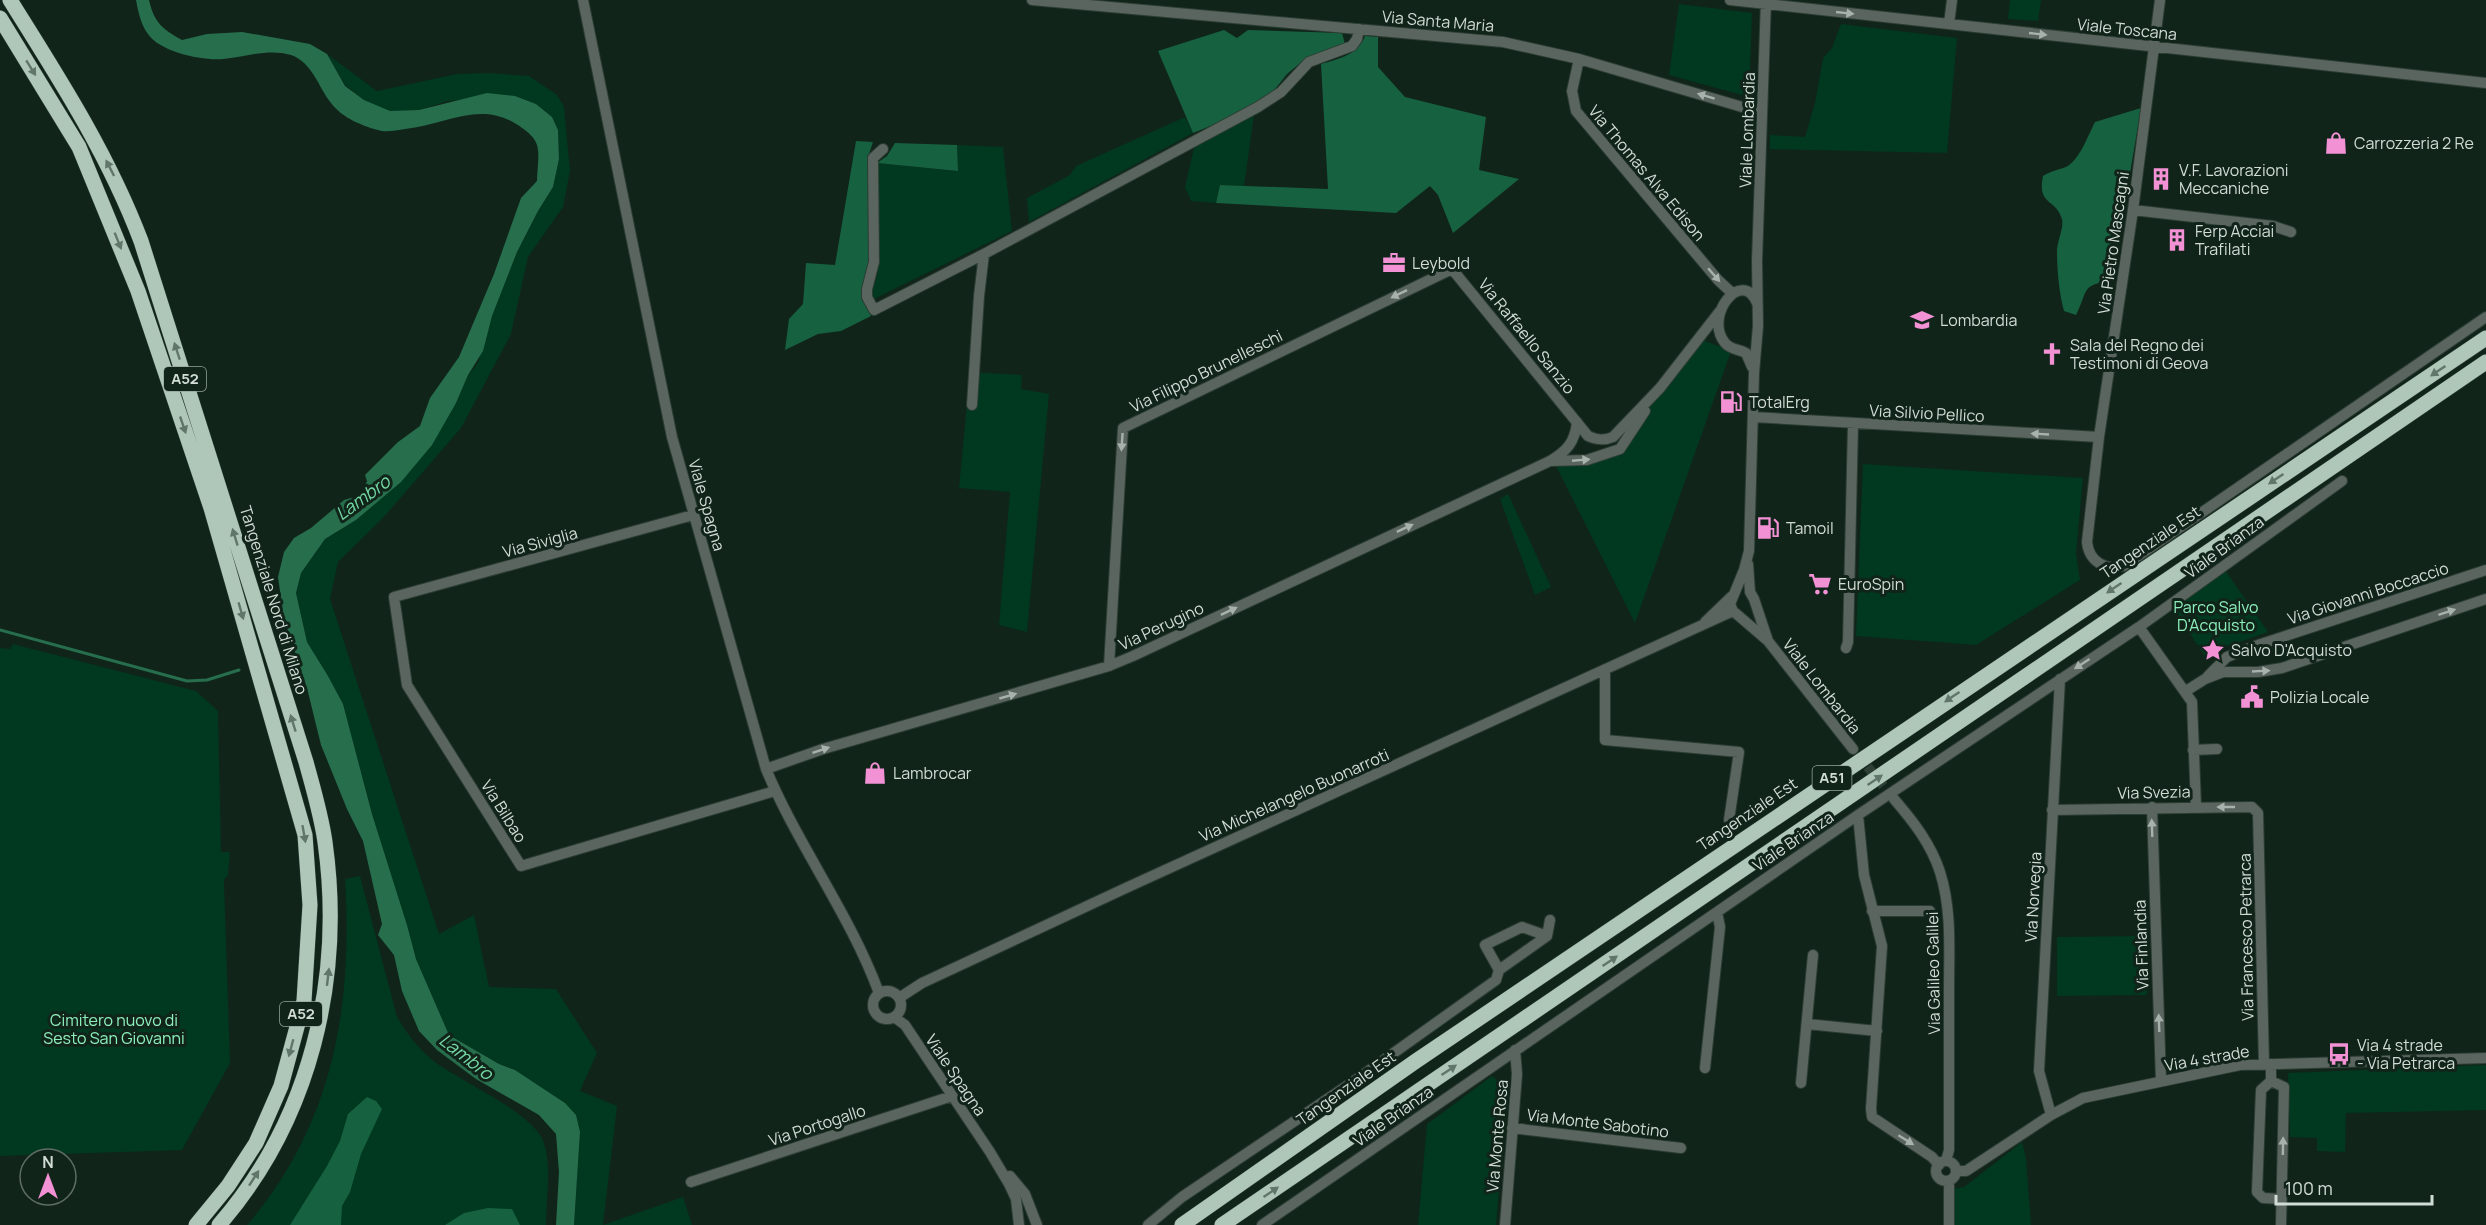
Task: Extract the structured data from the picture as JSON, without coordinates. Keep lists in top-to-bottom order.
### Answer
{
  "streets": {
    "highway": [
      "A52",
      "Tangenziale Est",
      "Tangenziale Nord di Milano",
      "A51"
    ],
    "street": [
      "Via Santa Maria",
      "Viale Toscana",
      "Viale Lombardia",
      "Via Thomas Alva Edison",
      "Via Pietro Mascagni",
      "Via Raffaello Sanzio",
      "Via Filippo Brunelleschi",
      "Via Silvio Pellico",
      "Viale Spagna",
      "Via Siviglia",
      "Viale Brianza",
      "Via Giovanni Boccaccio",
      "Via Perugino",
      "Via Svezia",
      "Via Michelangelo Buonarroti",
      "Via Bilbao",
      "Via Norvegia",
      "Via Francesco Petrarca",
      "Via Finlandia",
      "Via Galileo Galilei",
      "Via 4 strade",
      "Via Monte Sabotino",
      "Via Portogallo",
      "Via Monte Rosa"
    ]
  },
  "crossings": [
    ["Via Santa Maria", "Viale Lombardia"],
    ["Via Santa Maria", "Via Thomas Alva Edison"],
    ["Viale Toscana", "Viale Lombardia"],
    ["Viale Toscana", "Via Pietro Mascagni"],
    ["Viale Lombardia", "Via Thomas Alva Edison"],
    ["Viale Lombardia", "Via Silvio Pellico"],
    ["Viale Lombardia", "Via Perugino"],
    ["Viale Lombardia", "Via Michelangelo Buonarroti"],
    ["Via Thomas Alva Edison", "Via Perugino"],
    ["Via Pietro Mascagni", "Via Silvio Pellico"],
    ["Via Raffaello Sanzio", "Via Filippo Brunelleschi"],
    ["Via Raffaello Sanzio", "Via Perugino"],
    ["Via Filippo Brunelleschi", "Via Perugino"],
    ["Viale Spagna", "Via Siviglia"],
    ["Viale Spagna", "Via Perugino"],
    ["Viale Spagna", "Via Michelangelo Buonarroti"],
    ["Viale Spagna", "Via Bilbao"],
    ["Viale Spagna", "Via Portogallo"],
    ["Via Siviglia", "Via Bilbao"],
    ["Viale Brianza", "Via Norvegia"],
    ["Viale Brianza", "Via Monte Rosa"],
    ["Via Svezia", "Via Norvegia"],
    ["Via Svezia", "Via Francesco Petrarca"],
    ["Via Svezia", "Via Finlandia"],
    ["Via Norvegia", "Via 4 strade"],
    ["Via Francesco Petrarca", "Via 4 strade"],
    ["Via Finlandia", "Via 4 strade"],
    ["Via Galileo Galilei", "Via 4 strade"],
    ["Via Monte Sabotino", "Via Monte Rosa"]
  ],
  "one_way": [
    "Viale Toscana",
    "Via Thomas Alva Edison",
    "Via Filippo Brunelleschi",
    "Via Silvio Pellico",
    "Via Perugino",
    "Via Finlandia"
  ],
  "water": ["Lambro"],
  "parks": ["Parco Salvo D'Acquisto", "Cimitero nuovo di Sesto San Giovanni"],
  "places": {
    "shop": ["Carrozzeria 2 Re", "Lambrocar"],
    "building": ["V.F. Lavorazioni Meccaniche", "Ferp Acciai Trafilati"],
    "office": ["Leybold"],
    "school or university": ["Lombardia"],
    "church": ["Sala del Regno dei Testimoni di Geova"],
    "fuel station": ["TotalErg", "Tamoil"],
    "supermarket": ["EuroSpin"],
    "place": ["Salvo D'Acquisto"],
    "public building": ["Polizia Locale"],
    "bus stop": ["Via 4 strade - Via Petrarca"]
  },
  "scale_bar": "100 m",
  "north": "top"
}
